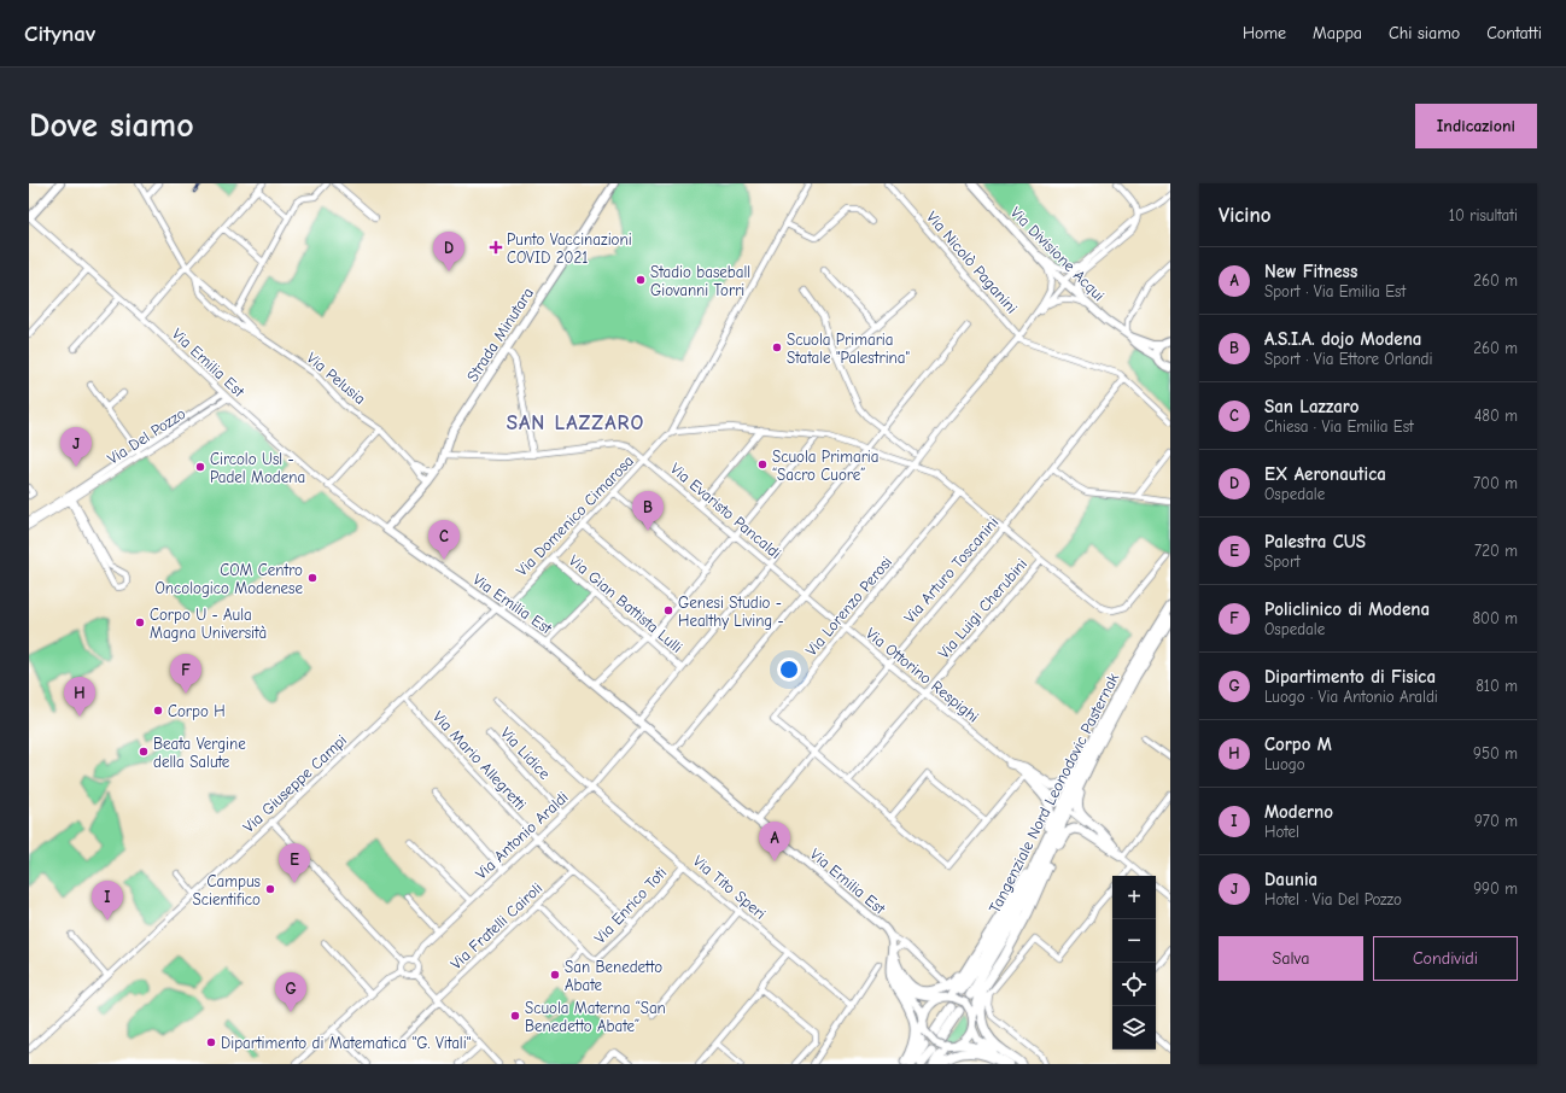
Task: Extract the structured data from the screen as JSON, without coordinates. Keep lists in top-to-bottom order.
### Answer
{
  "streets": {
    "highway": ["Tangenziale Nord Leonodovic Pasternak"],
    "main road": ["Via Divisione Acqui", "Strada Minutara", "Via Emilia Est"],
    "street": [
      "Via Nicolò Paganini",
      "Via Pelusia",
      "Via Del Pozzo",
      "Via Evaristo Pancaldi",
      "Via Domenico Cimarosa",
      "Via Arturo Toscanini",
      "Via Gian Battista Lulli",
      "Via Lorenzo Perosi",
      "Via Luigi Cherubini",
      "Via Ottorino Respighi",
      "Via Lidice",
      "Via Mario Allegretti",
      "Via Giuseppe Campi",
      "Via Antonio Araldi",
      "Via Tito Speri",
      "Via Enrico Toti",
      "Via Fratelli Cairoli"
    ]
  },
  "crossings": [
    ["Strada Minutara", "Via Emilia Est"],
    ["Strada Minutara", "Via Pelusia"],
    ["Via Emilia Est", "Via Del Pozzo"],
    ["Via Emilia Est", "Via Domenico Cimarosa"],
    ["Via Emilia Est", "Via Arturo Toscanini"],
    ["Via Emilia Est", "Via Giuseppe Campi"],
    ["Via Emilia Est", "Via Antonio Araldi"],
    ["Via Evaristo Pancaldi", "Via Domenico Cimarosa"],
    ["Via Evaristo Pancaldi", "Via Ottorino Respighi"],
    ["Via Evaristo Pancaldi", "Via Antonio Araldi"],
    ["Via Domenico Cimarosa", "Via Gian Battista Lulli"],
    ["Via Domenico Cimarosa", "Via Giuseppe Campi"],
    ["Via Arturo Toscanini", "Via Lorenzo Perosi"],
    ["Via Arturo Toscanini", "Via Ottorino Respighi"],
    ["Via Gian Battista Lulli", "Via Antonio Araldi"],
    ["Via Lorenzo Perosi", "Via Ottorino Respighi"],
    ["Via Luigi Cherubini", "Via Ottorino Respighi"],
    ["Via Lidice", "Via Antonio Araldi"],
    ["Via Mario Allegretti", "Via Giuseppe Campi"],
    ["Via Mario Allegretti", "Via Antonio Araldi"],
    ["Via Mario Allegretti", "Via Enrico Toti"],
    ["Via Mario Allegretti", "Via Fratelli Cairoli"],
    ["Via Antonio Araldi", "Via Tito Speri"],
    ["Via Tito Speri", "Via Enrico Toti"]
  ],
  "districts": ["SAN LAZZARO"],
  "places": {
    "health": ["Punto Vaccinazioni COVID 2021"],
    "other": [
      "Stadio baseball Giovanni Torri",
      "Scuola Primaria Statale \"Palestrina\"",
      "Scuola Primaria “Sacro Cuore”",
      "Circolo Usl - Padel Modena",
      "COM Centro Oncologico Modenese",
      "Genesi Studio - Healthy Living -",
      "Corpo U - Aula Magna Università",
      "Corpo H",
      "Beata Vergine della Salute",
      "Campus Scientifico",
      "San Benedetto Abate",
      "Scuola Materna “San Benedetto Abate”",
      "Dipartimento di Matematica \"G. Vitali\""
    ]
  },
  "page": {
    "header": "Citynav",
    "nav": [
      "Home",
      "Mappa",
      "Chi siamo",
      "Contatti"
    ],
    "buttons": [
      "Indicazioni",
      ["Salva", "Condividi"]
    ],
    "title": "Dove siamo",
    "heading": ["Vicino", "10 risultati"],
    "pins": [
      "D",
      "J",
      "B",
      "C",
      "F",
      "H",
      "A",
      "E",
      "I",
      "G"
    ],
    "list": [
      {
        "mark": "A",
        "name": "New Fitness",
        "note": "Sport · Via Emilia Est",
        "value": "260 m"
      },
      {
        "mark": "B",
        "name": "A.S.I.A. dojo Modena",
        "note": "Sport · Via Ettore Orlandi",
        "value": "260 m"
      },
      {
        "mark": "C",
        "name": "San Lazzaro",
        "note": "Chiesa · Via Emilia Est",
        "value": "480 m"
      },
      {
        "mark": "D",
        "name": "EX Aeronautica",
        "note": "Ospedale",
        "value": "700 m"
      },
      {
        "mark": "E",
        "name": "Palestra CUS",
        "note": "Sport",
        "value": "720 m"
      },
      {
        "mark": "F",
        "name": "Policlinico di Modena",
        "note": "Ospedale",
        "value": "800 m"
      },
      {
        "mark": "G",
        "name": "Dipartimento di Fisica",
        "note": "Luogo · Via Antonio Araldi",
        "value": "810 m"
      },
      {
        "mark": "H",
        "name": "Corpo M",
        "note": "Luogo",
        "value": "950 m"
      },
      {
        "mark": "I",
        "name": "Moderno",
        "note": "Hotel",
        "value": "970 m"
      },
      {
        "mark": "J",
        "name": "Daunia",
        "note": "Hotel · Via Del Pozzo",
        "value": "990 m"
      }
    ],
    "map_buttons": ["+", "−"]
  }
}
